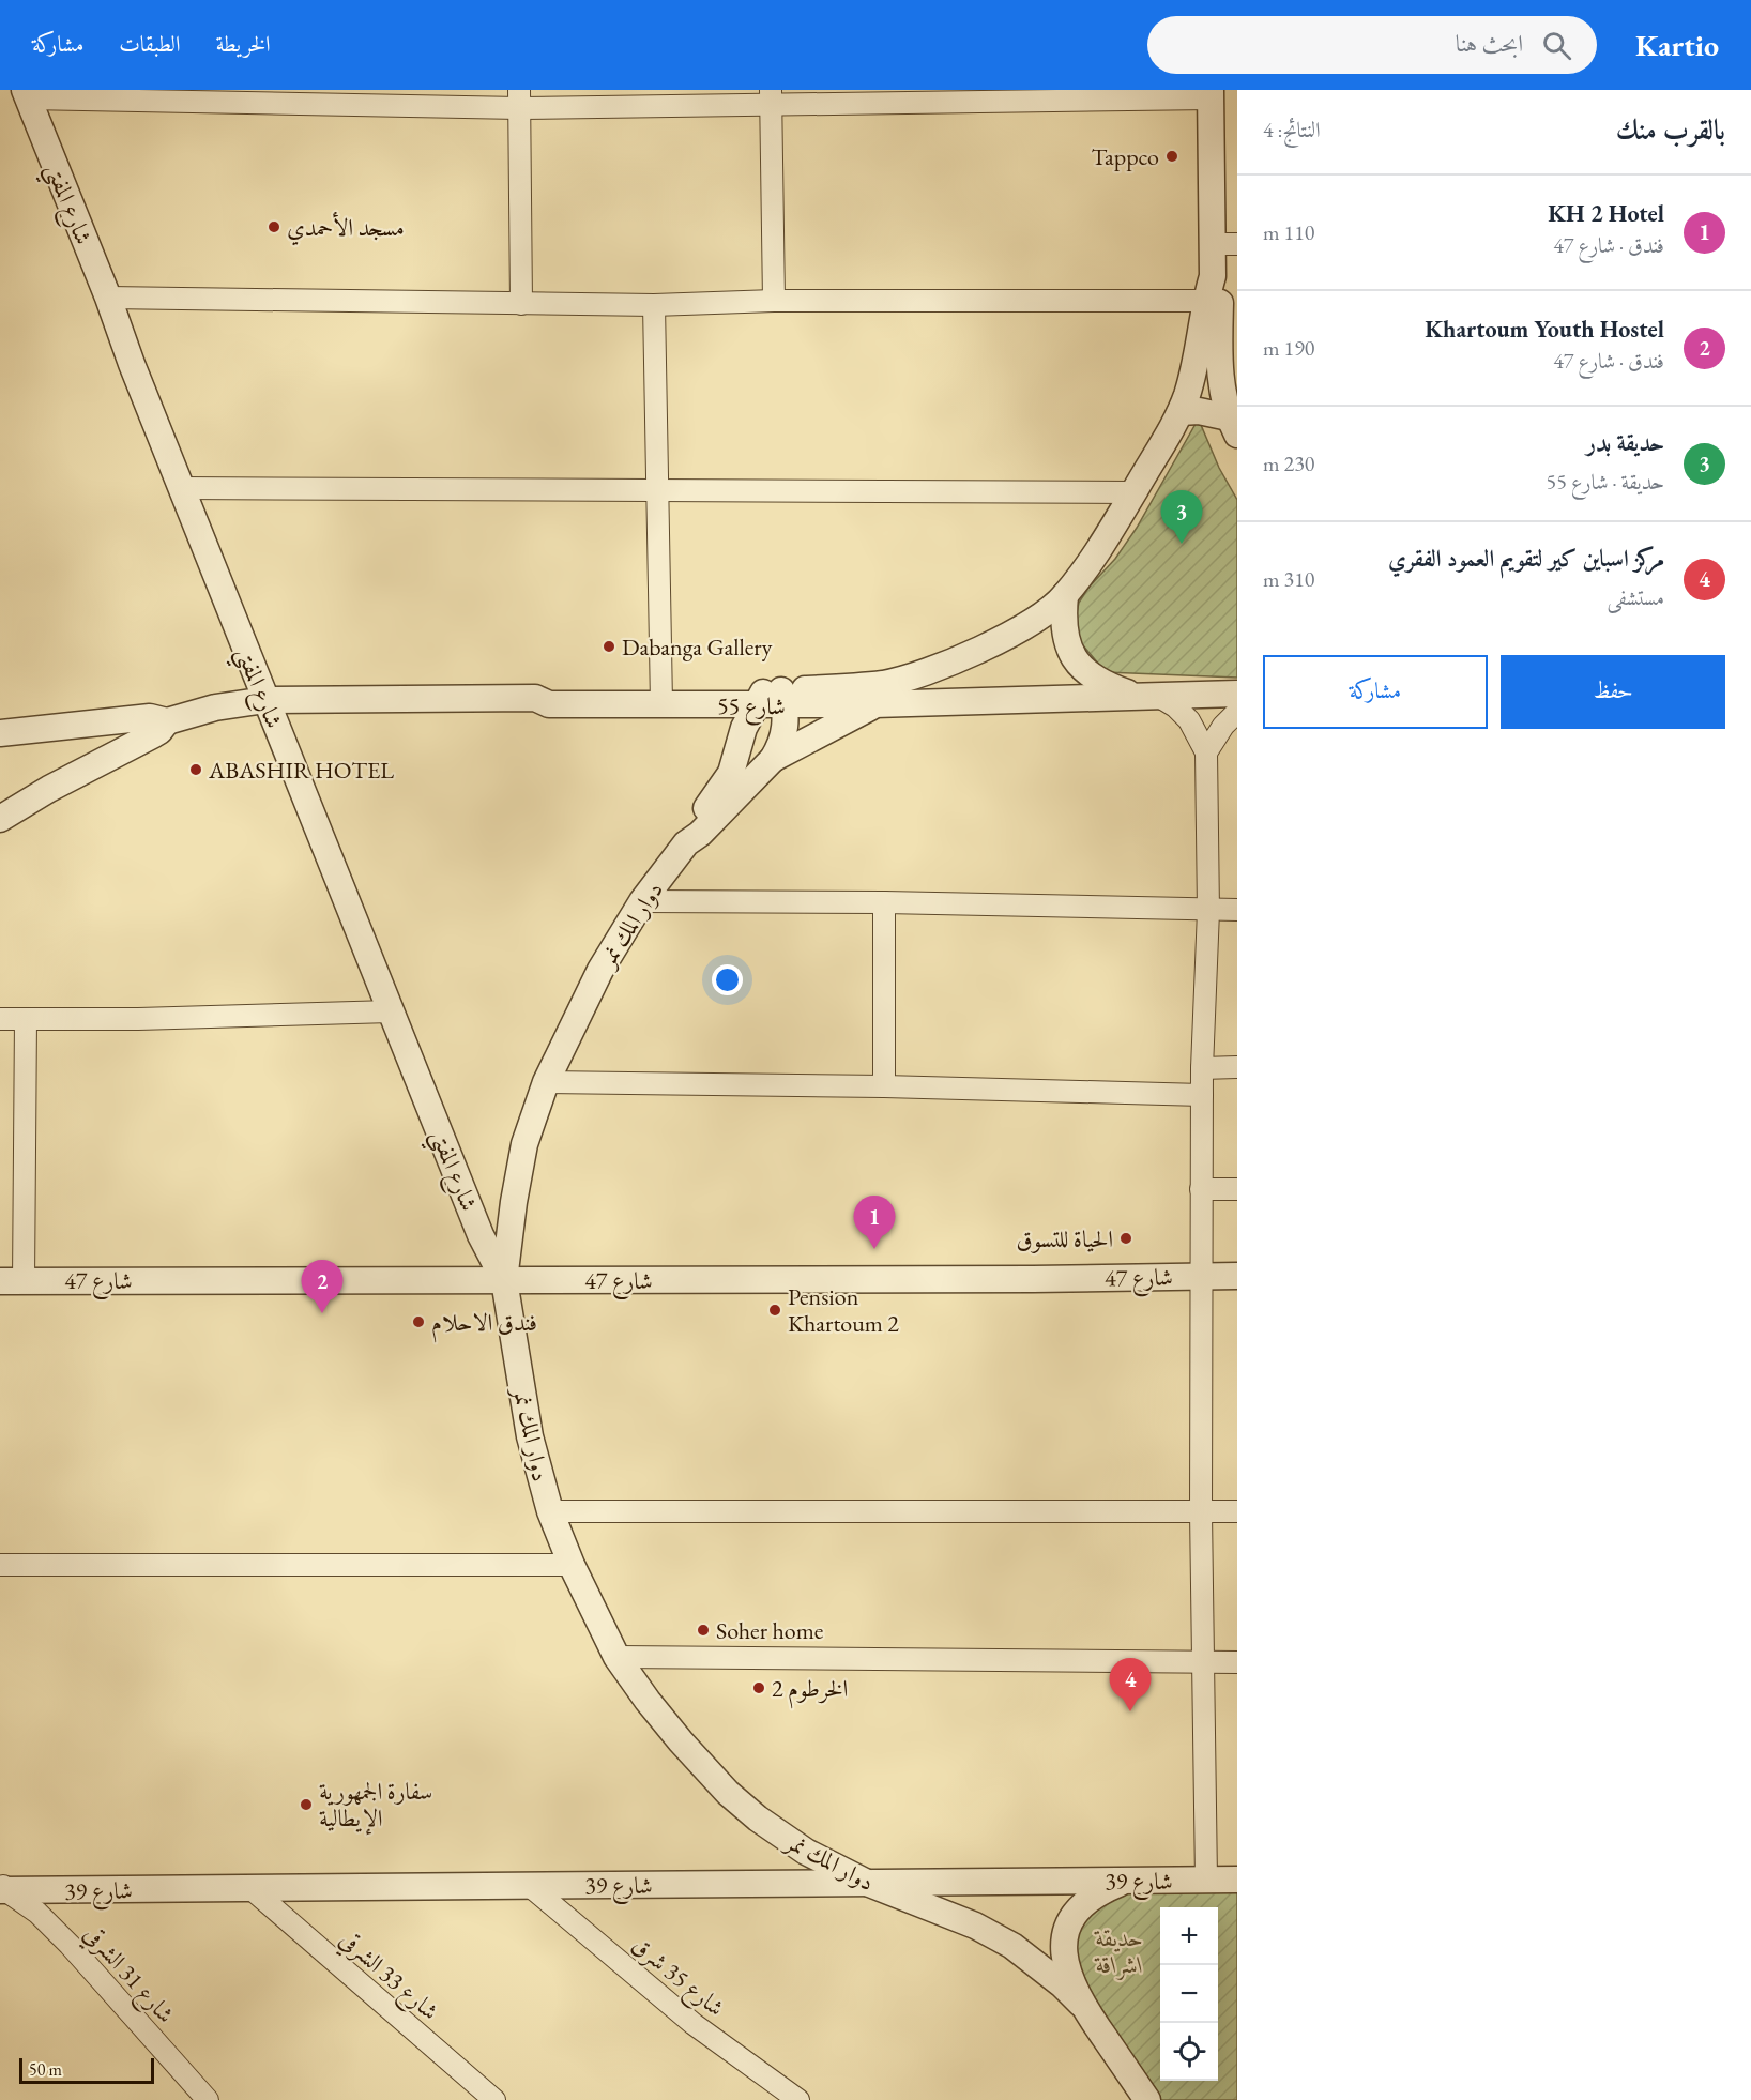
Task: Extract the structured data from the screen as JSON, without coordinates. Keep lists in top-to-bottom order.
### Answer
{
  "streets": {
    "street": [
      "شارع المفتي",
      "شارع 55",
      "دوار المك نمر",
      "شارع 47",
      "شارع 39",
      "شارع 31 الشرقي",
      "شارع 33 الشرقي",
      "شارع 35 شرق"
    ]
  },
  "crossings": [
    ["شارع المفتي", "شارع 55"],
    ["شارع المفتي", "دوار المك نمر"],
    ["شارع المفتي", "شارع 47"],
    ["شارع 55", "دوار المك نمر"],
    ["دوار المك نمر", "شارع 47"],
    ["دوار المك نمر", "شارع 39"],
    ["شارع 39", "شارع 31 الشرقي"],
    ["شارع 39", "شارع 33 الشرقي"],
    ["شارع 39", "شارع 35 شرق"]
  ],
  "parks": ["حديقة اشراقة"],
  "places": [
    "Tappco",
    "مسجد الأحمدي",
    "Dabanga Gallery",
    "ABASHIR HOTEL",
    "الحياة للتسوق",
    "Pension Khartoum 2",
    "فندق الاحلام",
    "Soher home",
    "الخرطوم 2",
    "سفارة الجمهورية الإيطالية"
  ],
  "scale_bar": "50 m",
  "page": {
    "header": "Kartio",
    "search": "ابحث هنا",
    "nav": ["الخريطة", "الطبقات", "مشاركة"],
    "heading": ["بالقرب منك", "النتائج: 4"],
    "list": [
      {
        "mark": "1",
        "name": "KH 2 Hotel",
        "note": "فندق · شارع 47",
        "value": "110 m"
      },
      {
        "mark": "2",
        "name": "Khartoum Youth Hostel",
        "note": "فندق · شارع 47",
        "value": "190 m"
      },
      {
        "mark": "3",
        "name": "حديقة بدر",
        "note": "حديقة · شارع 55",
        "value": "230 m"
      },
      {
        "mark": "4",
        "name": "مركز اسباين كير لتقويم العمود الفقري",
        "note": "مستشفى",
        "value": "310 m"
      }
    ],
    "pins": [
      "3",
      "1",
      "2",
      "4"
    ],
    "buttons": ["حفظ", "مشاركة"],
    "map_buttons": ["+", "−"],
    "scale": "50 m"
  }
}
